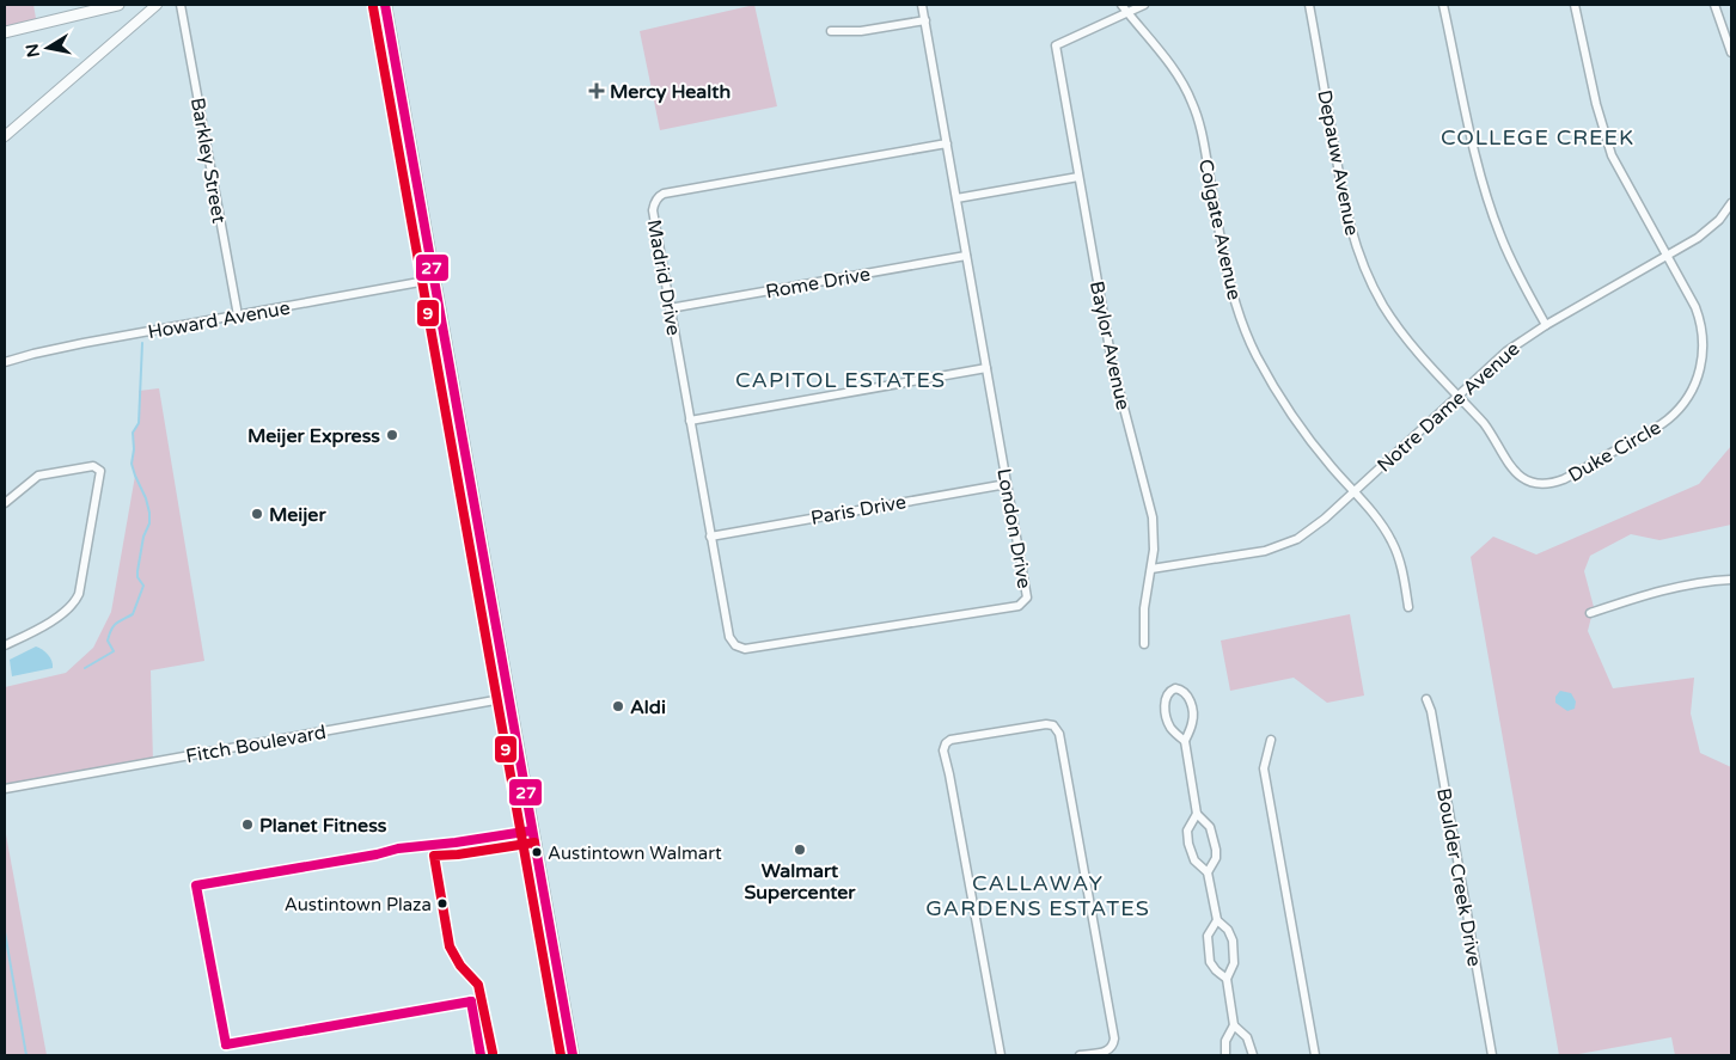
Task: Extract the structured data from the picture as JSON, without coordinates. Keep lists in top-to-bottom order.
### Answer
{
  "streets": {
    "street": [
      "Barkley Street",
      "Depauw Avenue",
      "Colgate Avenue",
      "Madrid Drive",
      "Rome Drive",
      "Howard Avenue",
      "Baylor Avenue",
      "Notre Dame Avenue",
      "Duke Circle",
      "Paris Drive",
      "London Drive",
      "Fitch Boulevard",
      "Boulder Creek Drive"
    ]
  },
  "crossings": [
    ["Barkley Street", "Howard Avenue"],
    ["Depauw Avenue", "Notre Dame Avenue"],
    ["Depauw Avenue", "Duke Circle"],
    ["Colgate Avenue", "Baylor Avenue"],
    ["Colgate Avenue", "Notre Dame Avenue"],
    ["Madrid Drive", "Rome Drive"],
    ["Madrid Drive", "Paris Drive"],
    ["Madrid Drive", "London Drive"],
    ["Rome Drive", "London Drive"],
    ["Baylor Avenue", "Notre Dame Avenue"],
    ["Notre Dame Avenue", "Duke Circle"],
    ["Paris Drive", "London Drive"]
  ],
  "districts": ["COLLEGE CREEK", "CAPITOL ESTATES", "CALLAWAY GARDENS ESTATES"],
  "places": {
    "health": ["Mercy Health"],
    "other": [
      "Meijer Express",
      "Meijer",
      "Aldi",
      "Planet Fitness",
      "Walmart Supercenter",
      "Austintown Walmart",
      "Austintown Plaza"
    ]
  },
  "lines": ["transit line 27", "transit line 9"],
  "north": "left"
}
